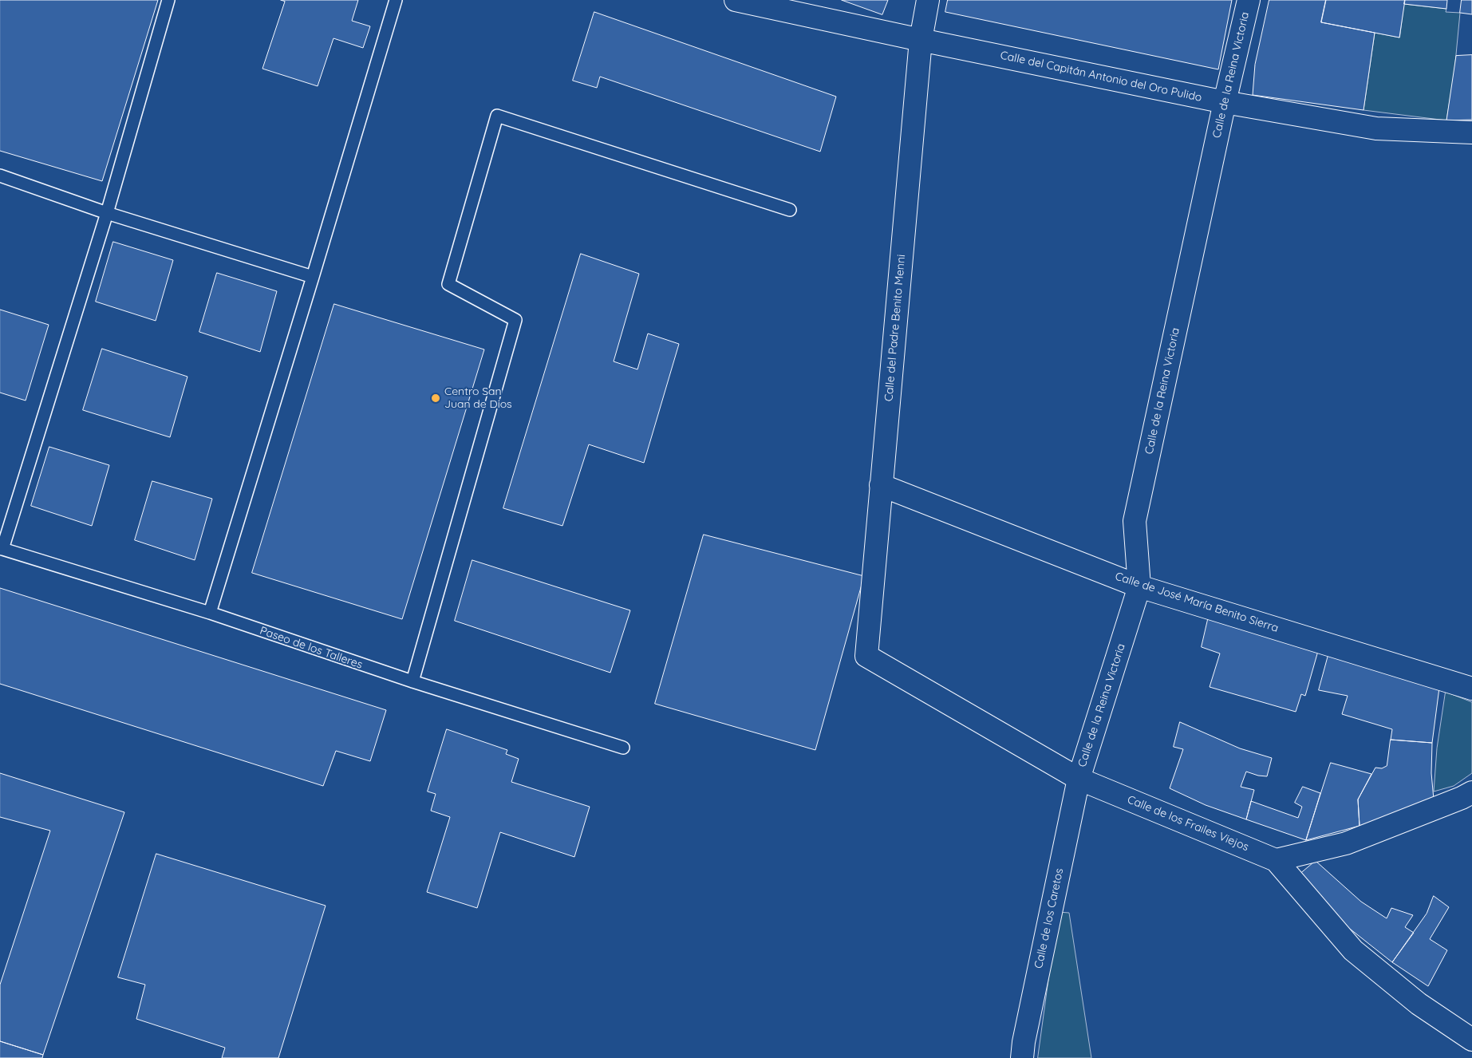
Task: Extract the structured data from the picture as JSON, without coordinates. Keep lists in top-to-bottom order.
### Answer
{
  "streets": {
    "street": [
      "Calle de la Reina Victoria",
      "Calle del Capitán Antonio del Oro Pulido",
      "Calle del Padre Benito Menni",
      "Calle de José María Benito Sierra",
      "Calle de los Frailes Viejos",
      "Calle de los Caretos"
    ],
    "lane": ["Paseo de los Talleres"]
  },
  "crossings": [
    ["Calle de la Reina Victoria", "Calle del Capitán Antonio del Oro Pulido"],
    ["Calle de la Reina Victoria", "Calle de José María Benito Sierra"],
    ["Calle de la Reina Victoria", "Calle de los Frailes Viejos"],
    ["Calle de la Reina Victoria", "Calle de los Caretos"],
    ["Calle del Capitán Antonio del Oro Pulido", "Calle del Padre Benito Menni"],
    ["Calle del Padre Benito Menni", "Calle de José María Benito Sierra"],
    ["Calle del Padre Benito Menni", "Calle de los Frailes Viejos"],
    ["Calle de los Frailes Viejos", "Calle de los Caretos"]
  ],
  "places": ["Centro San Juan de Dios"]
}
